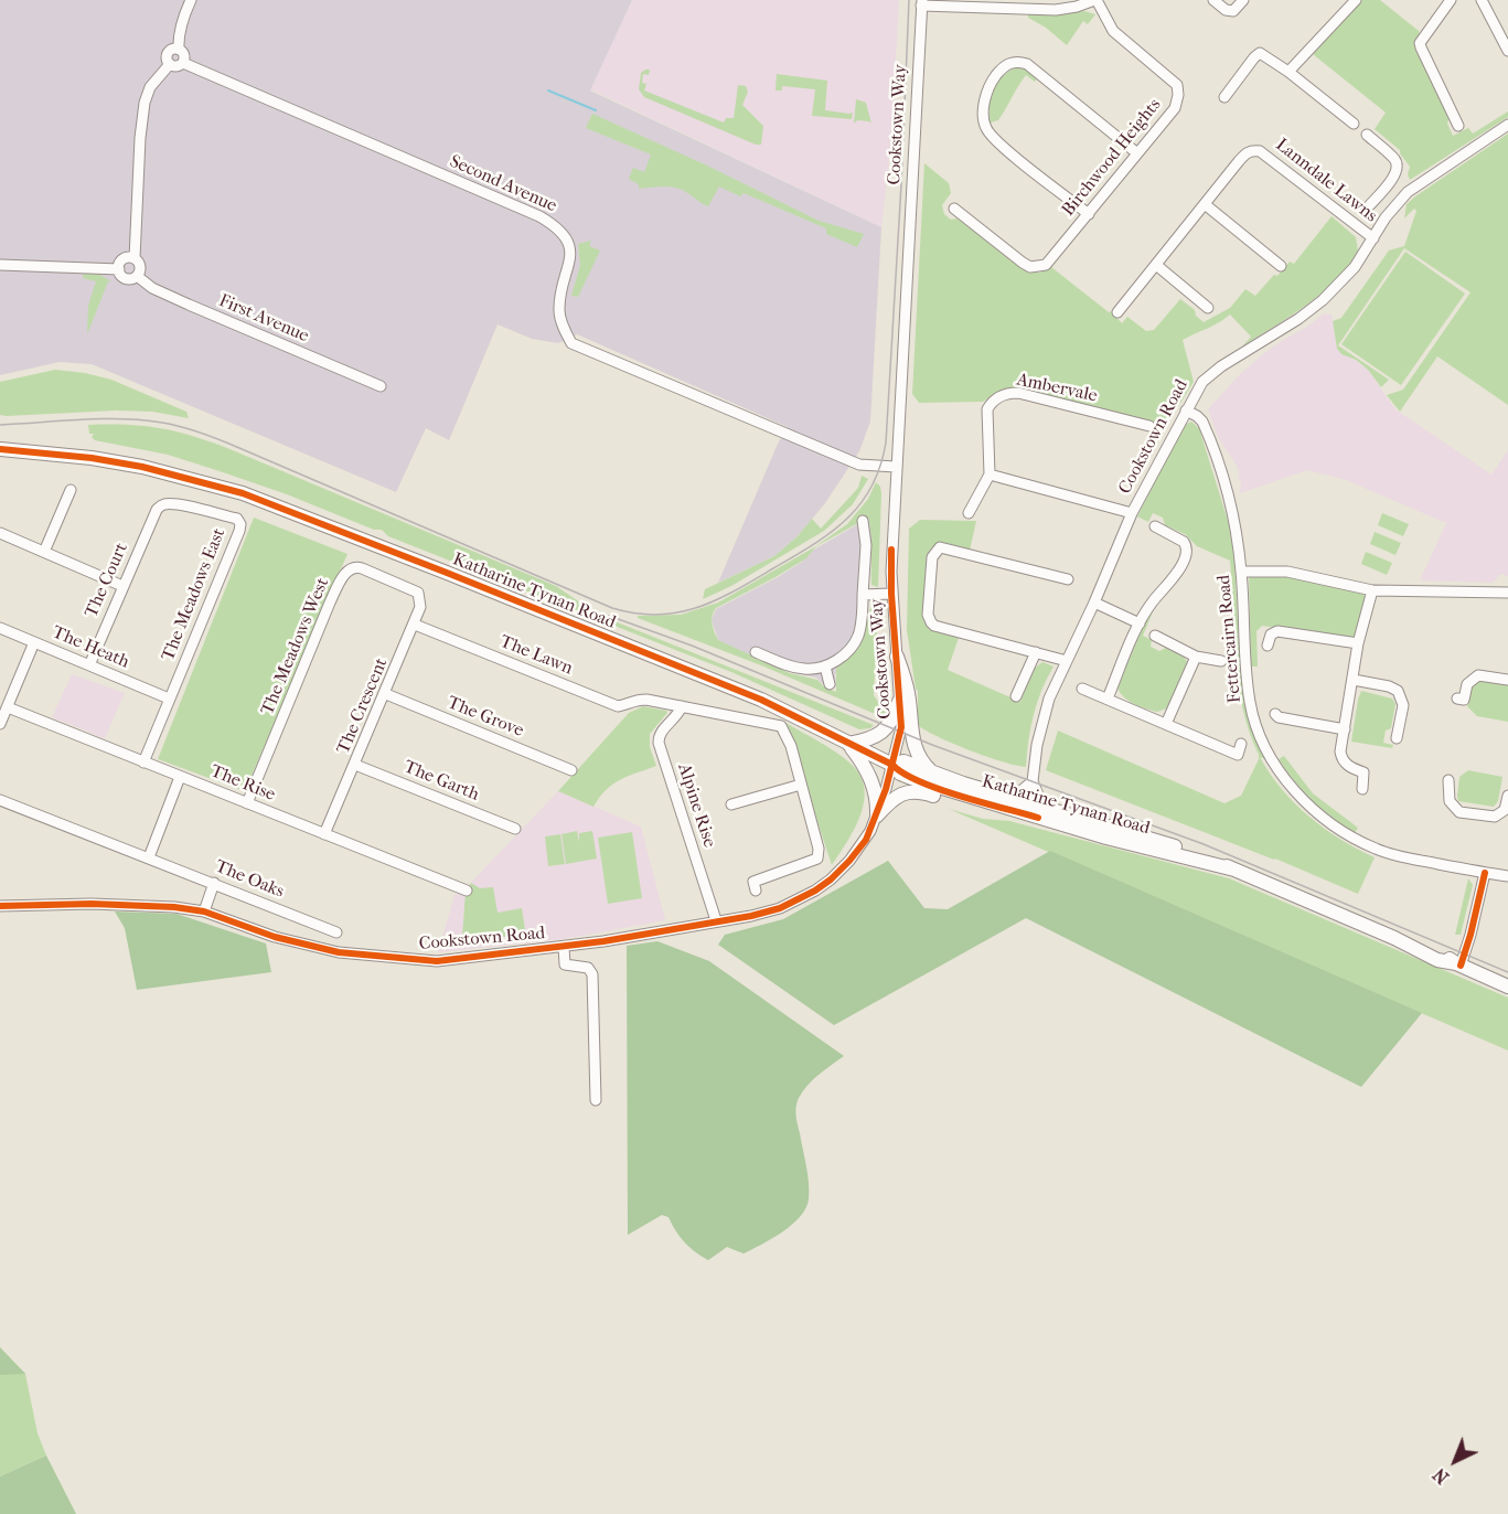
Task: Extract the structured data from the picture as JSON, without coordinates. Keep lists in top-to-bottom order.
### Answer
{
  "streets": {
    "main road": ["Katharine Tynan Road"],
    "street": [
      "Cookstown Way",
      "Birchwood Heights",
      "Lanndale Lawns",
      "Second Avenue",
      "First Avenue",
      "Ambervale",
      "Cookstown Road",
      "The Court",
      "The Meadows East",
      "Fettercairn Road",
      "The Meadows West",
      "The Heath",
      "The Lawn",
      "The Crescent",
      "The Grove",
      "The Garth",
      "The Rise",
      "Alpine Rise",
      "The Oaks"
    ]
  },
  "crossings": [
    ["Cookstown Way", "Second Avenue"],
    ["Cookstown Way", "Cookstown Road"],
    ["Cookstown Way", "Katharine Tynan Road"],
    ["Lanndale Lawns", "Cookstown Road"],
    ["Cookstown Road", "Katharine Tynan Road"],
    ["Cookstown Road", "Fettercairn Road"],
    ["Cookstown Road", "Alpine Rise"],
    ["The Court", "The Meadows East"],
    ["The Court", "The Heath"],
    ["The Meadows East", "The Heath"],
    ["The Meadows East", "The Rise"],
    ["The Meadows West", "The Crescent"],
    ["The Meadows West", "The Rise"],
    ["The Lawn", "The Crescent"],
    ["The Lawn", "Alpine Rise"],
    ["The Crescent", "The Grove"],
    ["The Crescent", "The Garth"],
    ["The Crescent", "The Rise"]
  ],
  "north": "bottom left"
}
